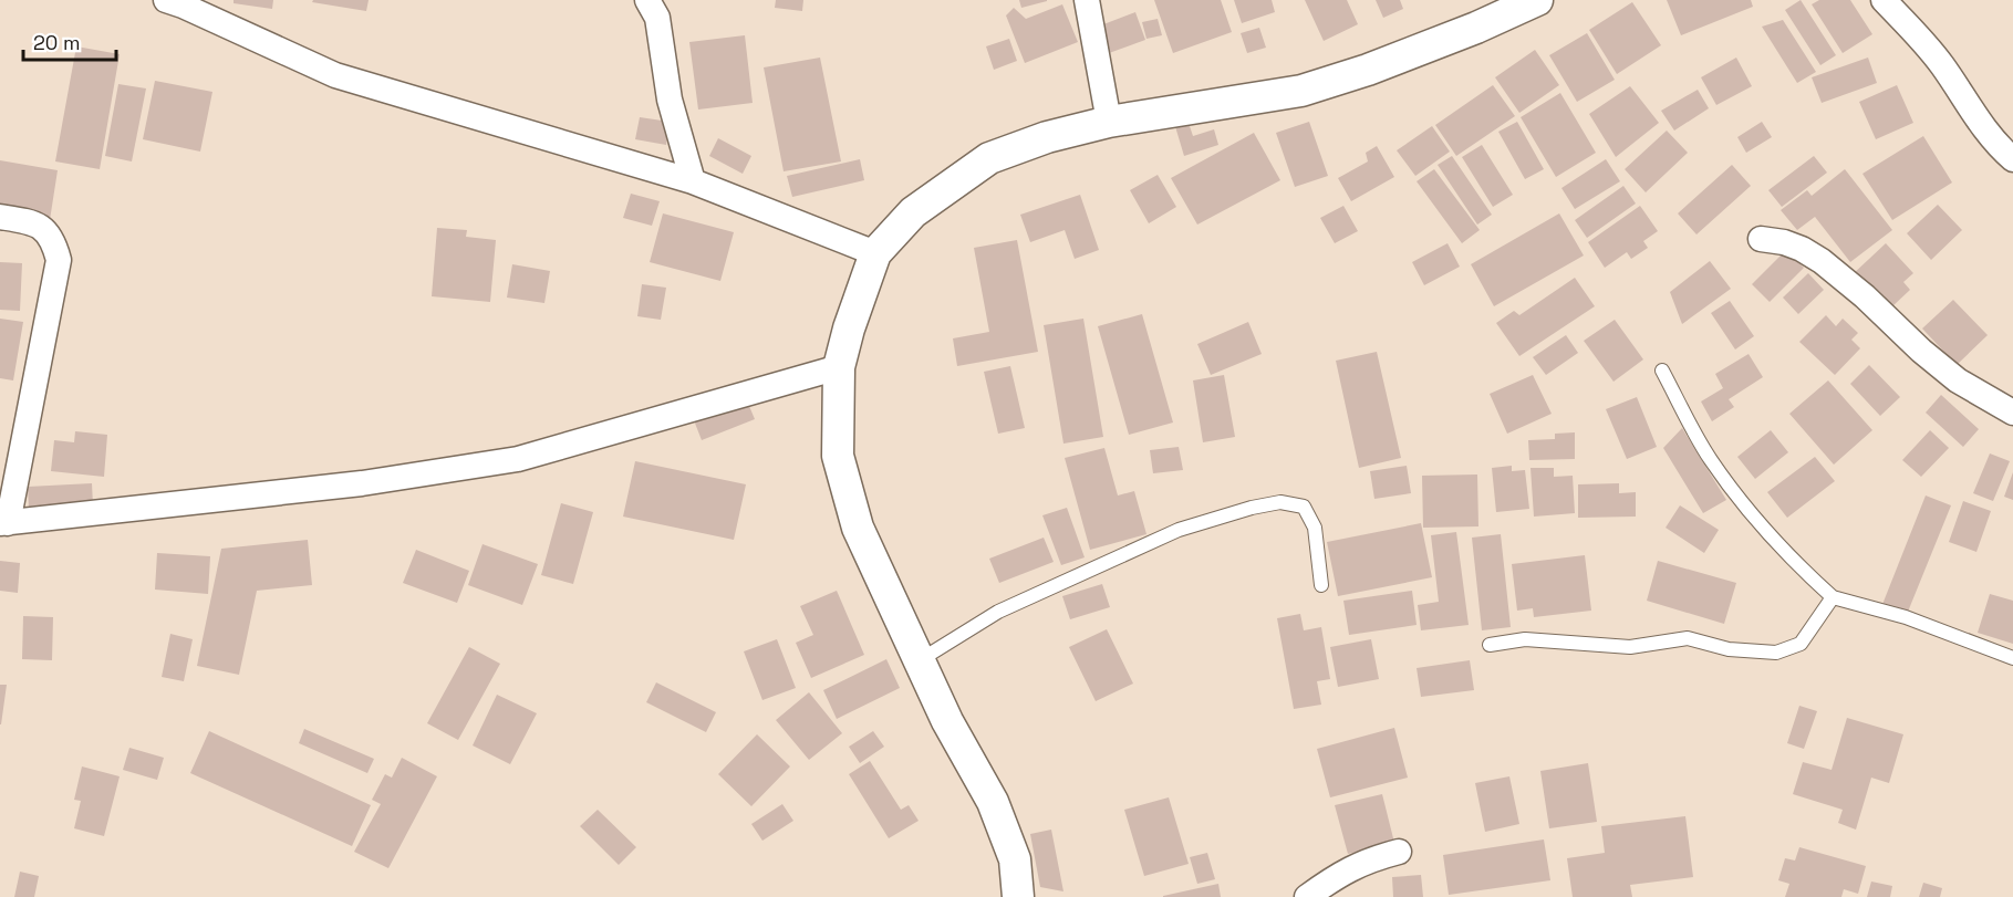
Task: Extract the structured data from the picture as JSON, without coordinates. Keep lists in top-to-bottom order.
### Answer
{
  "scale_bar": "20 m"
}
